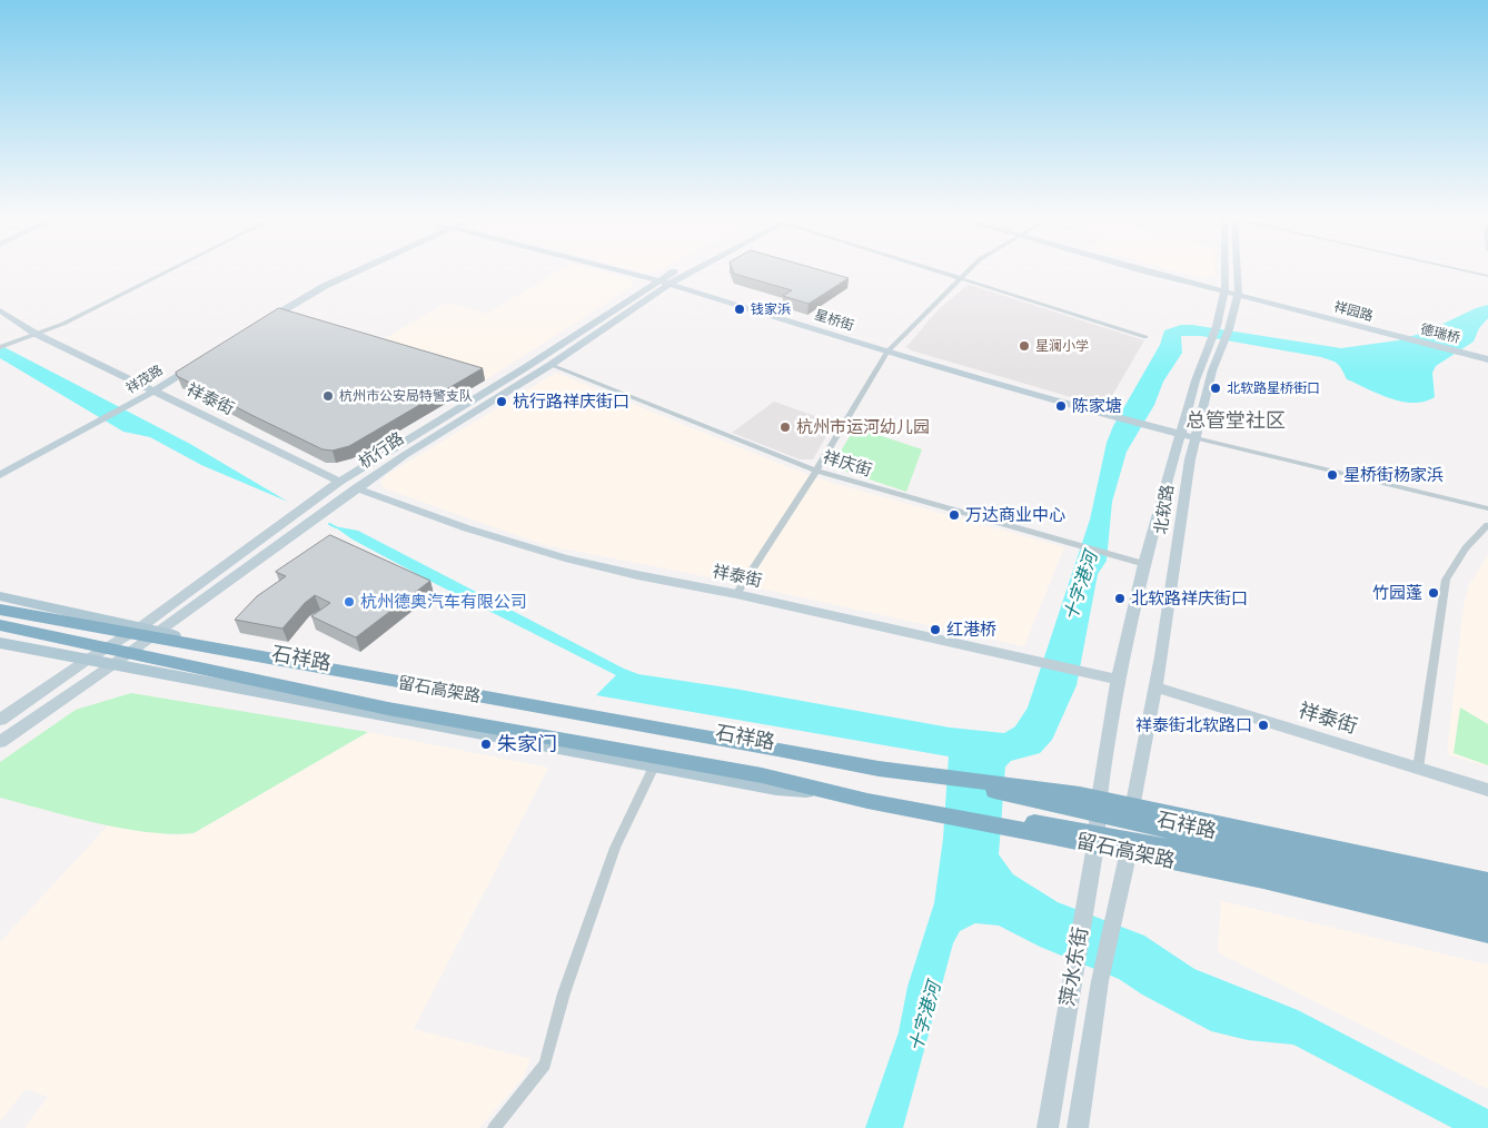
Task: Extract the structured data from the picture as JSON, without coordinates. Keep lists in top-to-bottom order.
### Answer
{
  "streets": {
    "highway": ["留石高架路"],
    "main road": ["石祥路"],
    "street": [
      "祥园路",
      "星桥街",
      "德瑞桥",
      "祥茂路",
      "祥泰街",
      "杭行路",
      "祥庆街",
      "北软路",
      "萍水东街"
    ]
  },
  "crossings": [
    ["祥园路", "德瑞桥"],
    ["祥园路", "北软路"],
    ["星桥街", "杭行路"],
    ["星桥街", "北软路"],
    ["祥茂路", "祥泰街"],
    ["祥泰街", "杭行路"],
    ["祥泰街", "北软路"],
    ["杭行路", "祥庆街"],
    ["杭行路", "石祥路"],
    ["祥庆街", "北软路"],
    ["北软路", "石祥路"],
    ["北软路", "萍水东街"],
    ["石祥路", "留石高架路"],
    ["石祥路", "萍水东街"]
  ],
  "districts": ["总管堂社区"],
  "water": ["十字港河"],
  "places": [
    "钱家浜",
    "星澜小学",
    "北软路星桥街口",
    "杭州市公安局特警支队",
    "杭行路祥庆街口",
    "陈家塘",
    "杭州市运河幼儿园",
    "星桥街杨家浜",
    "万达商业中心",
    "竹园蓬",
    "北软路祥庆街口",
    "杭州德奥汽车有限公司",
    "红港桥",
    "祥泰街北软路口",
    "朱家门"
  ]
}
